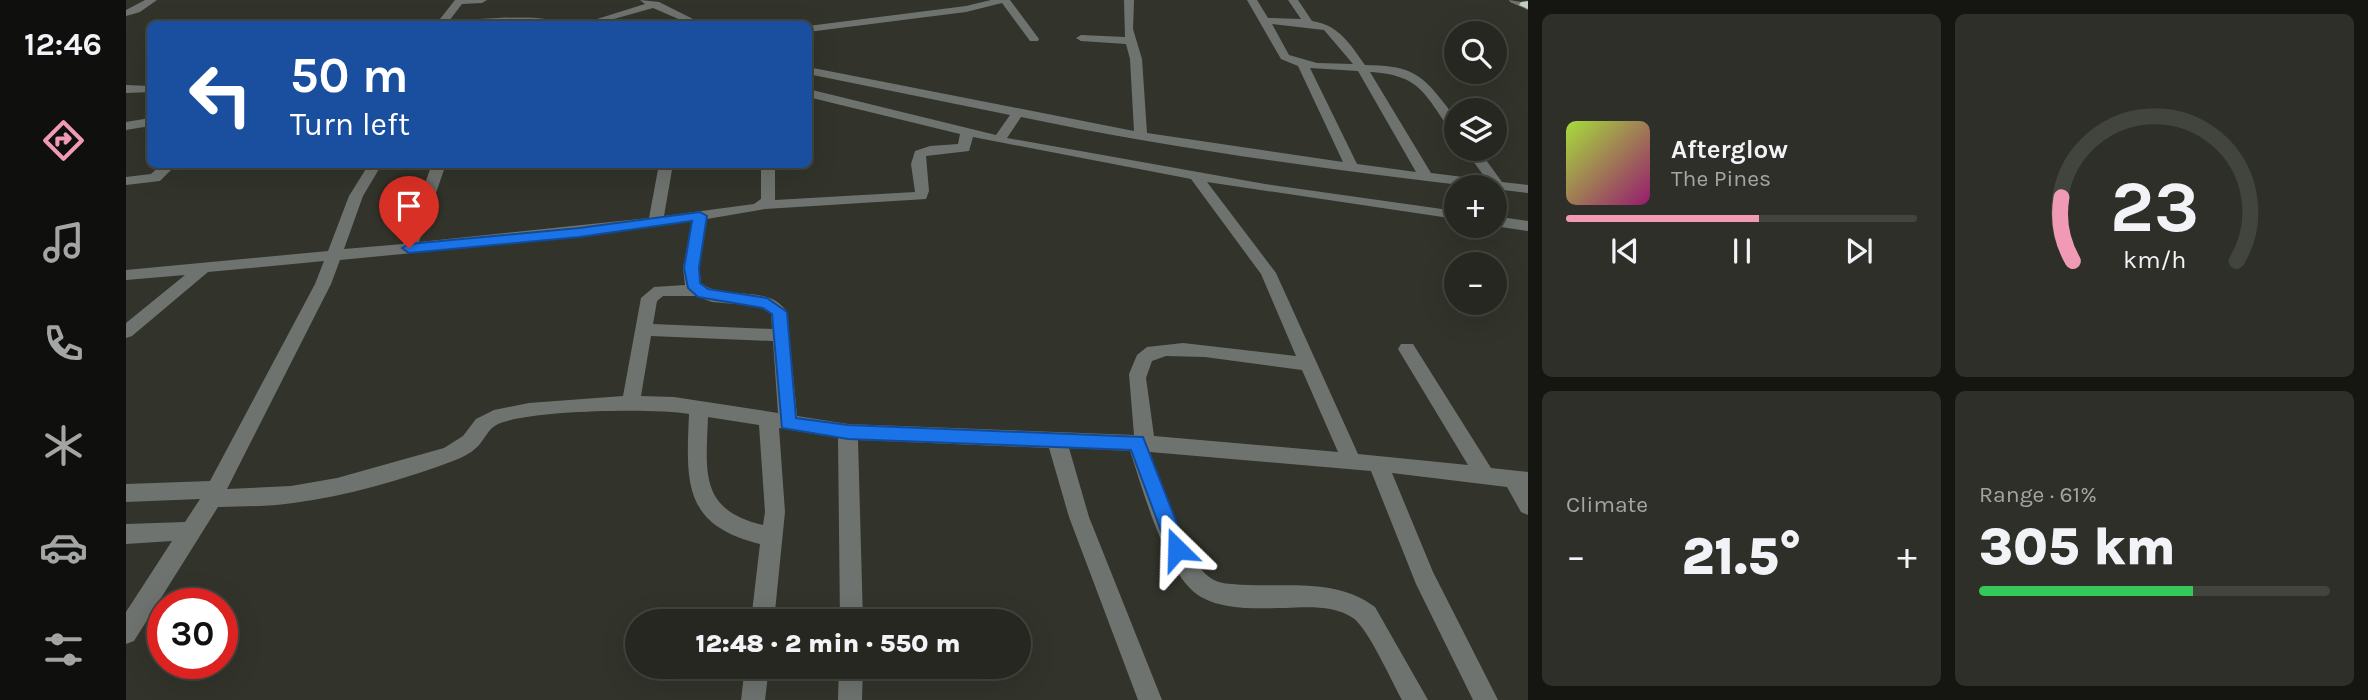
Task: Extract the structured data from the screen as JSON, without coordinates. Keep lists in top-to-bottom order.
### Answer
{
  "page": {
    "tabs": "12:46",
    "map_buttons": ["+", "−"],
    "turn": ["50 m", "Turn left"],
    "song": ["Afterglow", "The Pines"],
    "tile": [
      "Climate",
      ["Range · 61%", "305 km"]
    ],
    "heat": ["−", "21.5°", "+"],
    "limit": "30",
    "trip": "12:48 · 2 min · 550 m",
    "gauge": ["23", "km/h"]
  }
}
